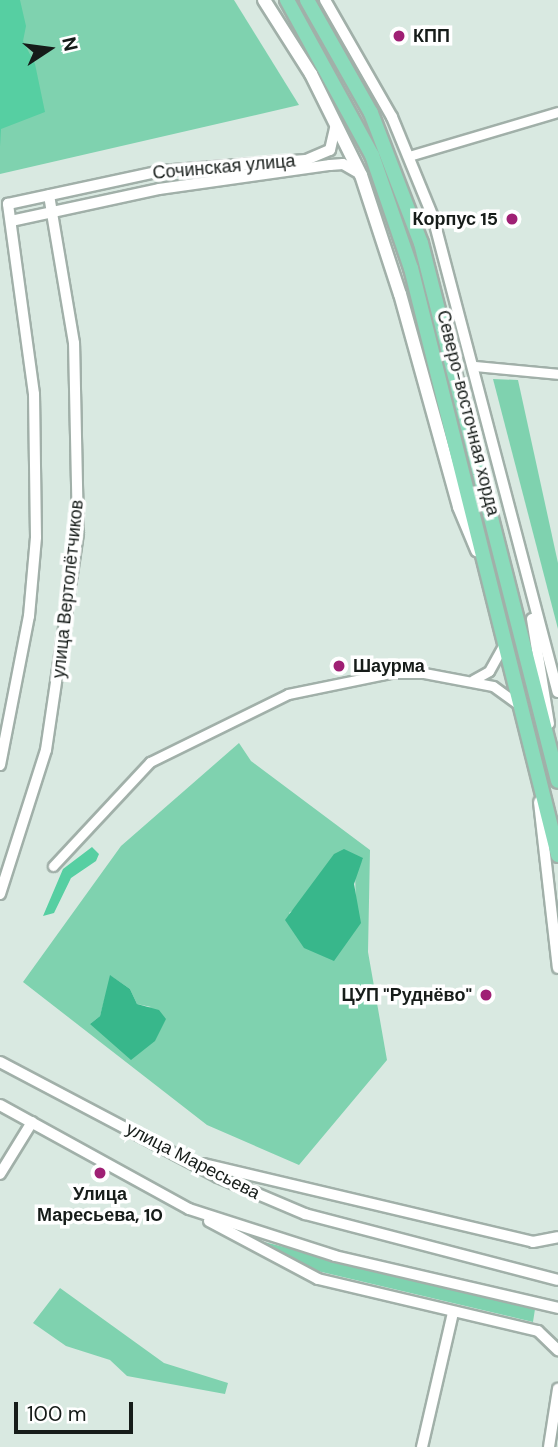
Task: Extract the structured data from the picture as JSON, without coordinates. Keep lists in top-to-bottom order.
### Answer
{
  "streets": {
    "highway": ["Северо-восточная хорда"],
    "street": ["Сочинская улица", "улица Вертолётчиков", "улица Маресьева"]
  },
  "crossings": [
    ["Сочинская улица", "улица Вертолётчиков"]
  ],
  "places": [
    "КПП",
    "Корпус 15",
    "Шаурма",
    "ЦУП \"Руднёво\"",
    "Улица Маресьева, 10"
  ],
  "scale_bar": "100 m",
  "north": "right"
}
